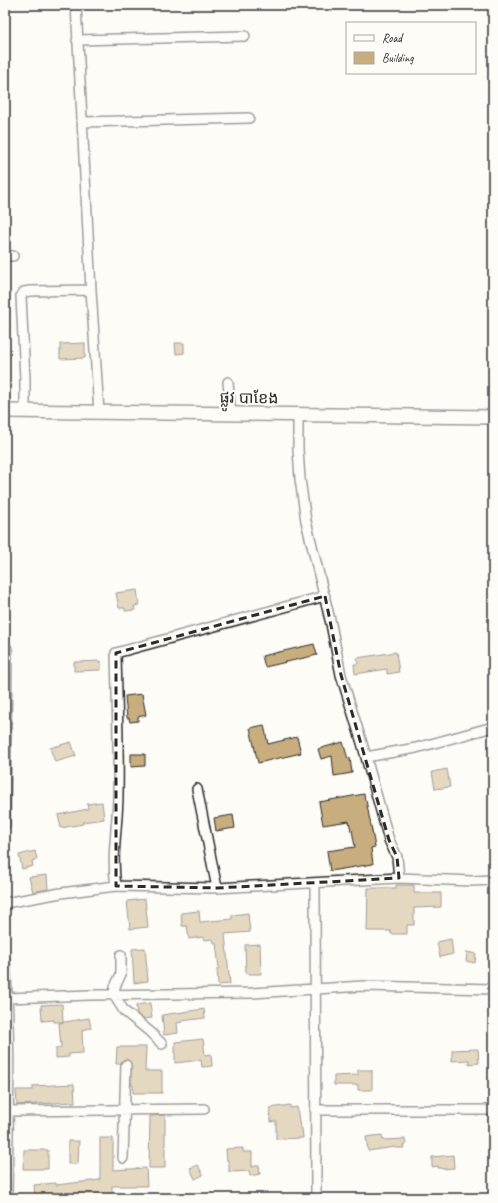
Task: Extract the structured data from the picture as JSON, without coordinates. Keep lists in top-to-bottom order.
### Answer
{
  "streets": {
    "street": ["ផ្លូវ បាខែង"]
  },
  "legend": ["Road", "Building"]
}
